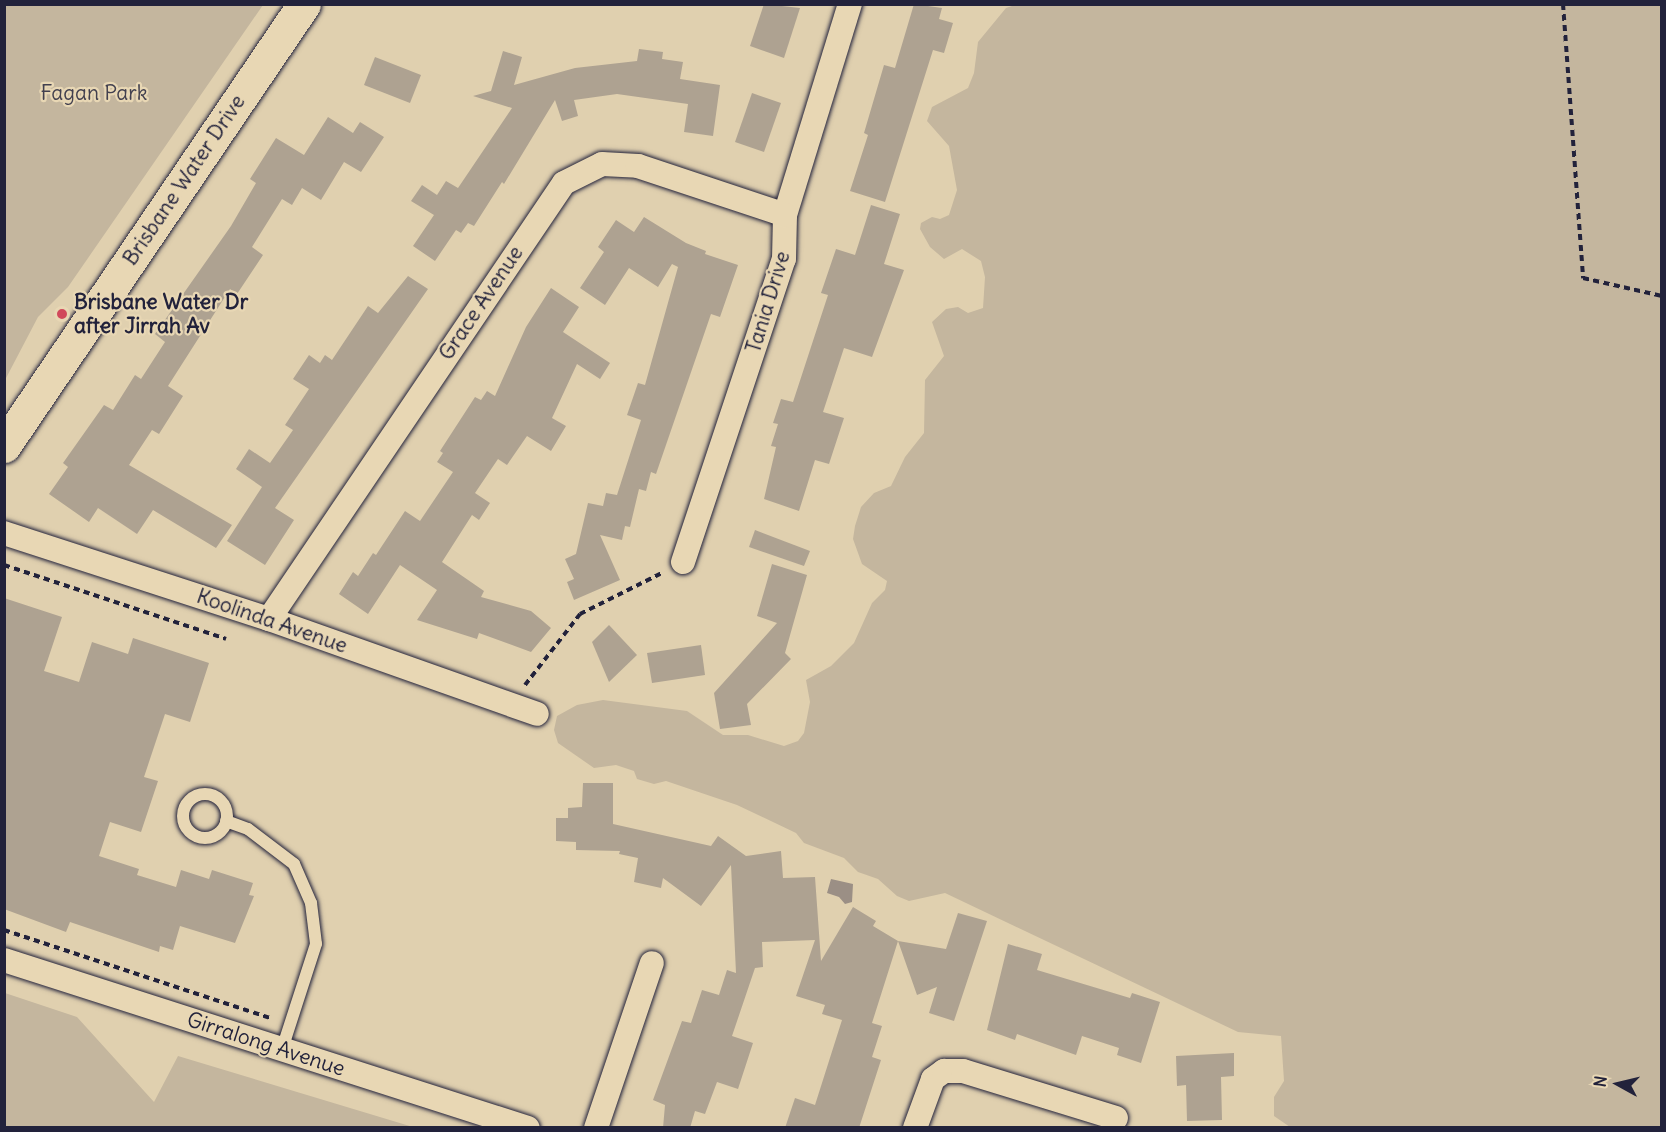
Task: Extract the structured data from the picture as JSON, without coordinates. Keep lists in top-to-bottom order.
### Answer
{
  "streets": {
    "main road": ["Brisbane Water Drive"],
    "street": [
      "Tania Drive",
      "Grace Avenue",
      "Koolinda Avenue",
      "Girralong Avenue"
    ]
  },
  "crossings": [
    ["Tania Drive", "Grace Avenue"],
    ["Grace Avenue", "Koolinda Avenue"]
  ],
  "parks": ["Fagan Park"],
  "places": ["Brisbane Water Dr after Jirrah Av"],
  "north": "left"
}
